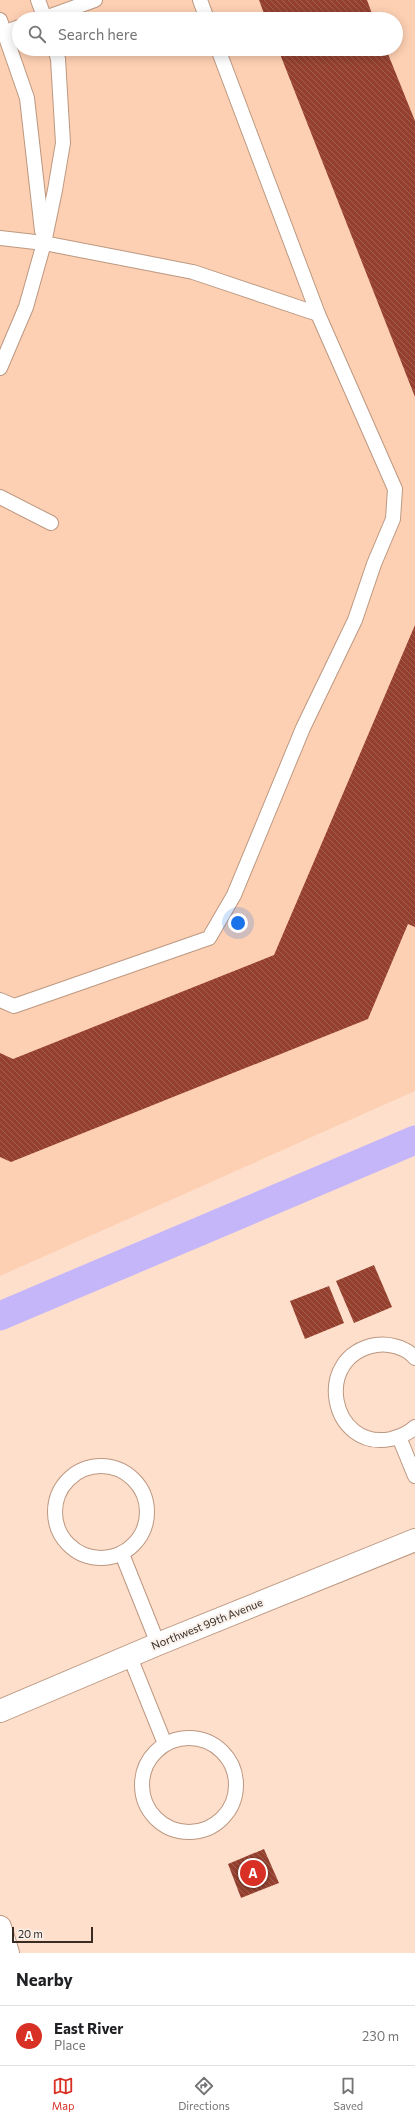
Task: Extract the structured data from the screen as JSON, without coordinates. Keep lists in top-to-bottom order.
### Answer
{
  "streets": {
    "street": ["Northwest 99th Avenue"]
  },
  "scale_bar": "20 m",
  "page": {
    "search": "Search here",
    "pins": "A",
    "scale": "20 m",
    "heading": "Nearby",
    "list": [
      {
        "mark": "A",
        "name": "East River",
        "note": "Place",
        "value": "230 m"
      }
    ],
    "nav": ["Map", "Directions", "Saved"]
  }
}
